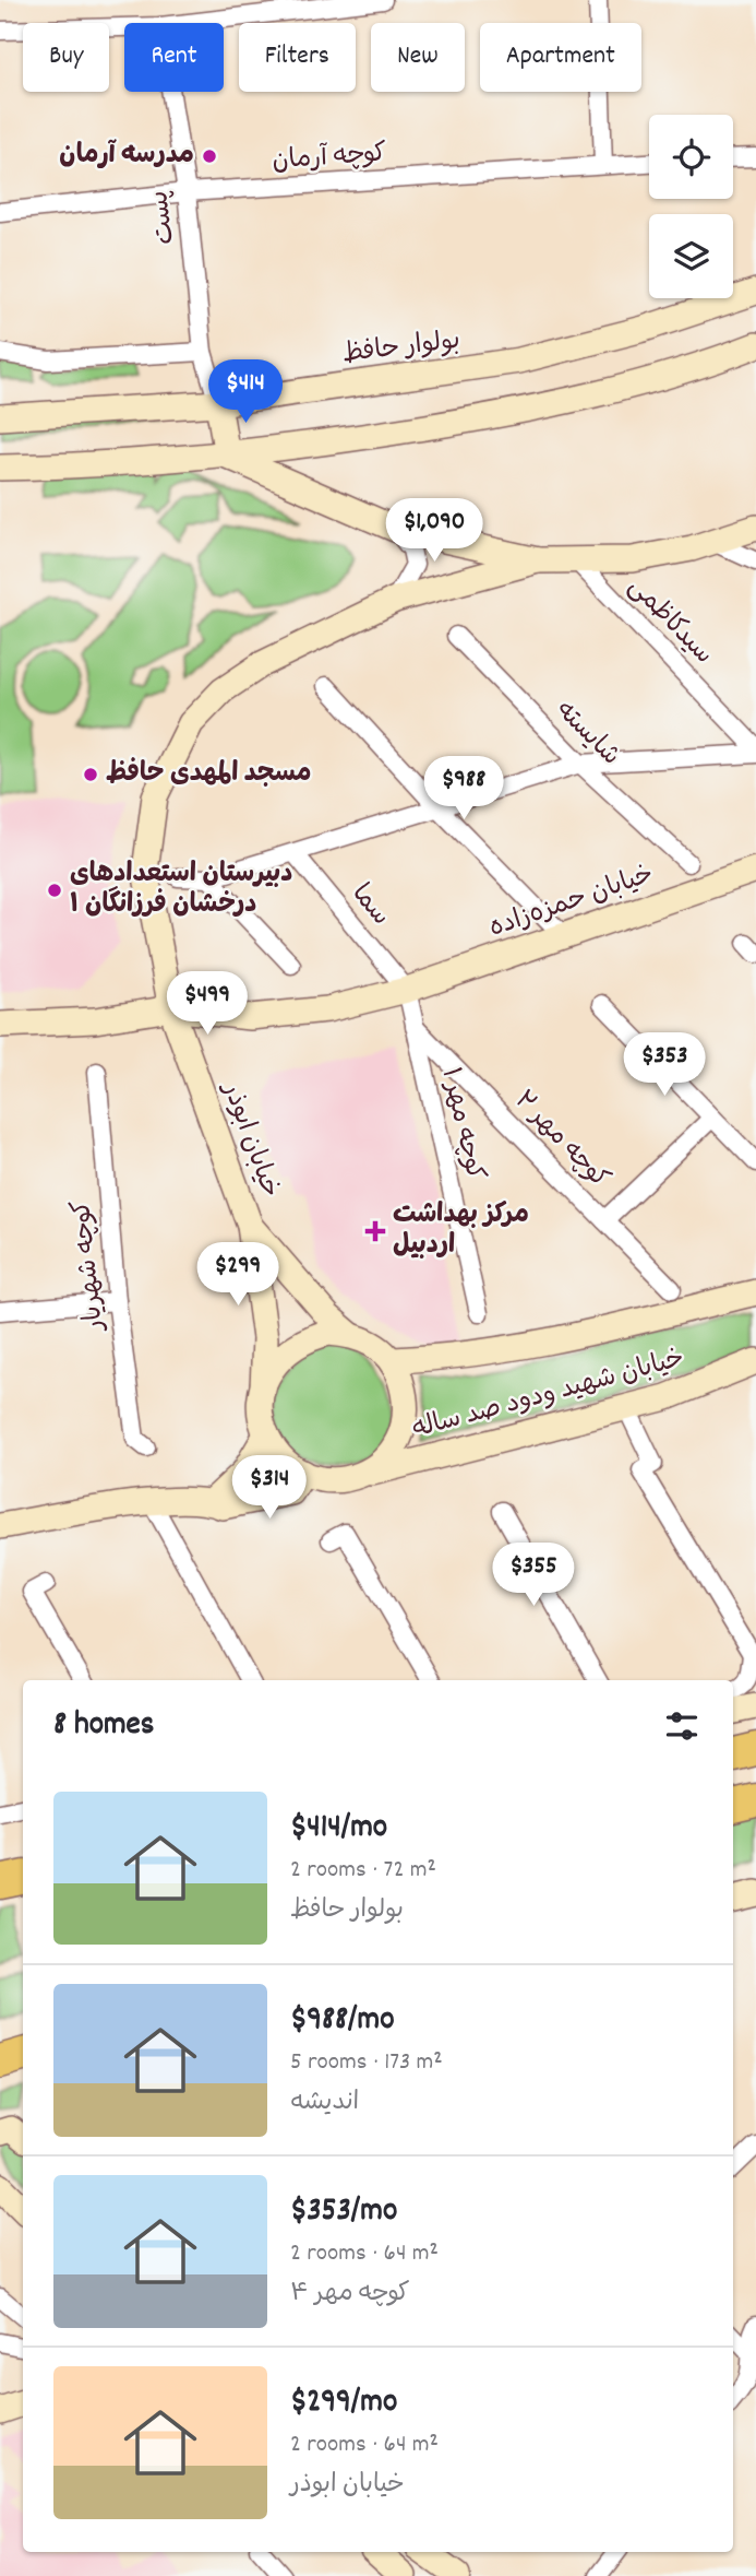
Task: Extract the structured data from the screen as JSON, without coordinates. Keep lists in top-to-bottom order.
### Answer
{
  "streets": {
    "street": [
      "کوچه آرمان",
      "پست",
      "بولوار حافظ",
      "سیدکاظمی",
      "شایسته",
      "خیابان حمزه‌زاده",
      "سما",
      "کوچه مهر ۱",
      "خیابان ابوذر",
      "کوچه مهر ۲",
      "کوچه شهریار",
      "خیابان شهید ودود صد ساله"
    ]
  },
  "crossings": [
    ["کوچه آرمان", "پست"],
    ["پست", "بولوار حافظ"],
    ["خیابان حمزه‌زاده", "سما"],
    ["خیابان حمزه‌زاده", "کوچه مهر ۱"],
    ["خیابان حمزه‌زاده", "خیابان ابوذر"],
    ["سما", "کوچه مهر ۱"],
    ["کوچه مهر ۱", "کوچه مهر ۲"],
    ["خیابان ابوذر", "خیابان شهید ودود صد ساله"]
  ],
  "places": {
    "other": ["مدرسه آرمان", "مسجد المهدی حافظ", "دبیرستان استعدادهای درخشان فرزانگان ۱"],
    "health": ["مرکز بهداشت اردبیل"]
  },
  "page": {
    "chip": [
      "Buy",
      "Rent",
      "Filters",
      "New",
      "Apartment"
    ],
    "price": [
      "$414",
      "$1,090",
      "$988",
      "$499",
      "$353",
      "$299",
      "$314",
      "$355"
    ],
    "heading": "8 homes",
    "list": [
      {
        "name": "$414/mo",
        "note": "2 rooms · 72 m² · بولوار حافظ"
      },
      {
        "name": "$988/mo",
        "note": "5 rooms · 173 m² · اندیشه"
      },
      {
        "name": "$353/mo",
        "note": "2 rooms · 64 m² · کوچه مهر ۴"
      },
      {
        "name": "$299/mo",
        "note": "2 rooms · 64 m² · خیابان ابوذر"
      }
    ]
  }
}
